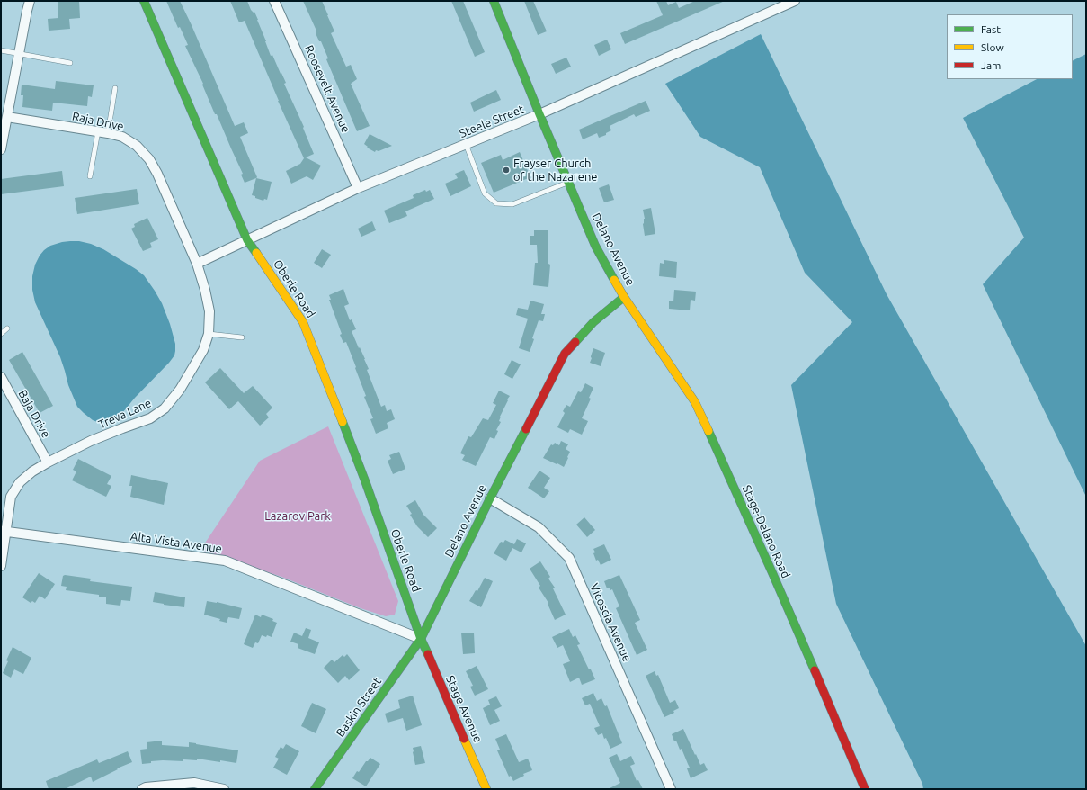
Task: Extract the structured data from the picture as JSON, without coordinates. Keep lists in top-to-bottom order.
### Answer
{
  "streets": {
    "street": [
      "Roosevelt Avenue",
      "Raja Drive",
      "Steele Street",
      "Delano Avenue",
      "Oberle Road",
      "Baja Drive",
      "Treva Lane",
      "Stage-Delano Road",
      "Alta Vista Avenue",
      "Vicoscia Avenue",
      "Baskin Street",
      "Stage Avenue"
    ]
  },
  "crossings": [
    ["Roosevelt Avenue", "Steele Street"],
    ["Raja Drive", "Steele Street"],
    ["Raja Drive", "Treva Lane"],
    ["Steele Street", "Delano Avenue"],
    ["Steele Street", "Oberle Road"],
    ["Steele Street", "Treva Lane"],
    ["Delano Avenue", "Oberle Road"],
    ["Delano Avenue", "Stage-Delano Road"],
    ["Delano Avenue", "Alta Vista Avenue"],
    ["Delano Avenue", "Vicoscia Avenue"],
    ["Delano Avenue", "Baskin Street"],
    ["Delano Avenue", "Stage Avenue"],
    ["Oberle Road", "Alta Vista Avenue"],
    ["Oberle Road", "Baskin Street"],
    ["Oberle Road", "Stage Avenue"],
    ["Baja Drive", "Treva Lane"],
    ["Treva Lane", "Alta Vista Avenue"],
    ["Alta Vista Avenue", "Baskin Street"],
    ["Alta Vista Avenue", "Stage Avenue"],
    ["Baskin Street", "Stage Avenue"]
  ],
  "parks": ["Lazarov Park"],
  "places": ["Frayser Church of the Nazarene"],
  "legend": ["Fast", "Slow", "Jam"]
}
